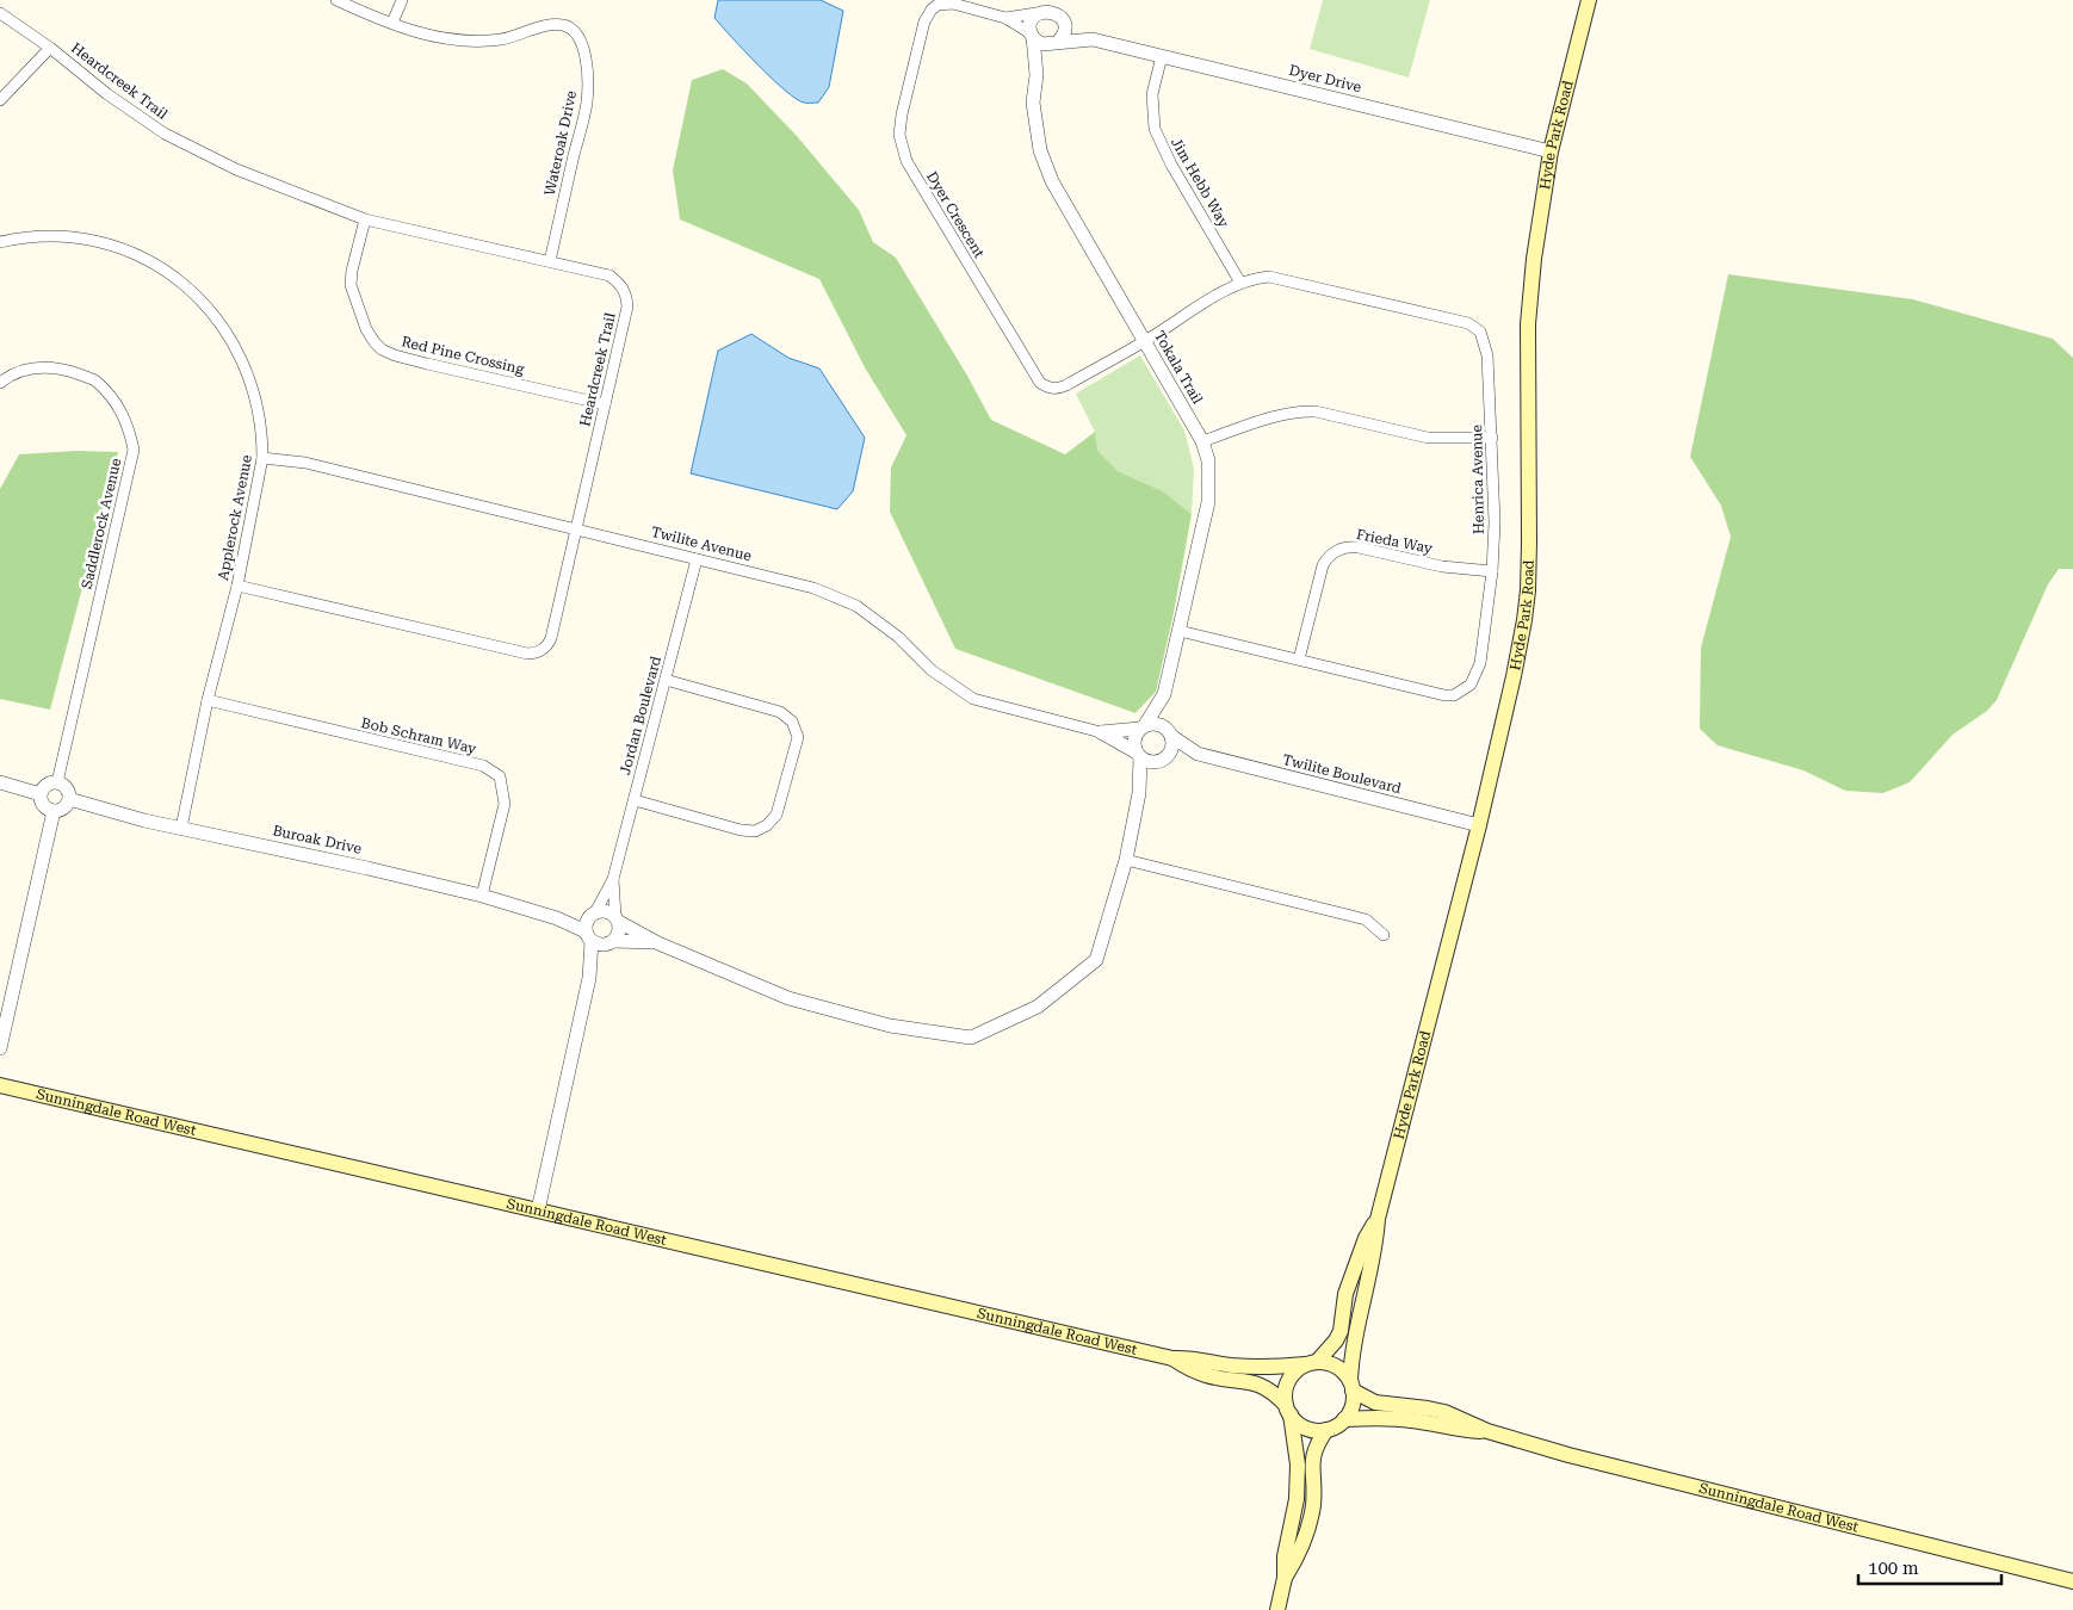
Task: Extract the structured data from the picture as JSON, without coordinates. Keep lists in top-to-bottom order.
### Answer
{
  "streets": {
    "main road": ["Hyde Park Road", "Sunningdale Road West"],
    "street": [
      "Dyer Drive",
      "Heardcreek Trail",
      "Wateroak Drive",
      "Jim Hebb Way",
      "Dyer Crescent",
      "Red Pine Crossing",
      "Tokala Trail",
      "Henrica Avenue",
      "Applerock Avenue",
      "Saddlerock Avenue",
      "Frieda Way",
      "Twilite Avenue",
      "Jordan Boulevard",
      "Bob Schram Way",
      "Twilite Boulevard",
      "Buroak Drive"
    ]
  },
  "crossings": [
    ["Dyer Drive", "Hyde Park Road"],
    ["Dyer Drive", "Jim Hebb Way"],
    ["Dyer Drive", "Dyer Crescent"],
    ["Dyer Drive", "Tokala Trail"],
    ["Heardcreek Trail", "Wateroak Drive"],
    ["Heardcreek Trail", "Red Pine Crossing"],
    ["Heardcreek Trail", "Applerock Avenue"],
    ["Heardcreek Trail", "Twilite Avenue"],
    ["Hyde Park Road", "Twilite Boulevard"],
    ["Hyde Park Road", "Sunningdale Road West"],
    ["Jim Hebb Way", "Henrica Avenue"],
    ["Dyer Crescent", "Tokala Trail"],
    ["Dyer Crescent", "Henrica Avenue"],
    ["Tokala Trail", "Henrica Avenue"],
    ["Tokala Trail", "Twilite Avenue"],
    ["Tokala Trail", "Twilite Boulevard"],
    ["Henrica Avenue", "Frieda Way"],
    ["Applerock Avenue", "Twilite Avenue"],
    ["Applerock Avenue", "Bob Schram Way"],
    ["Applerock Avenue", "Buroak Drive"],
    ["Saddlerock Avenue", "Buroak Drive"],
    ["Twilite Avenue", "Jordan Boulevard"],
    ["Twilite Avenue", "Twilite Boulevard"],
    ["Jordan Boulevard", "Buroak Drive"],
    ["Bob Schram Way", "Buroak Drive"]
  ],
  "scale_bar": "100 m"
}
